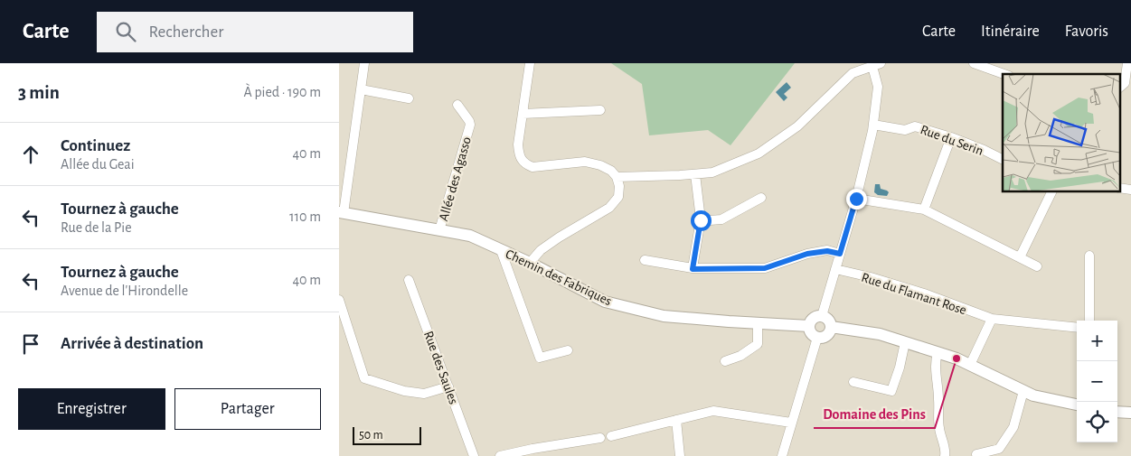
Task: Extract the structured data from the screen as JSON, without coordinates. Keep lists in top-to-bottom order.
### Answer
{
  "streets": {
    "street": [
      "Rue du Serin",
      "Allée des Agasso",
      "Chemin des Fabriques",
      "Rue du Flamant Rose",
      "Rue des Saules"
    ]
  },
  "crossings": [
    ["Allée des Agasso", "Chemin des Fabriques"]
  ],
  "places": ["Domaine des Pins"],
  "scale_bar": "50 m",
  "page": {
    "header": "Carte",
    "search": "Rechercher",
    "nav": ["Carte", "Itinéraire", "Favoris"],
    "heading": ["3 min", "À pied · 190 m"],
    "list": [
      ["Continuez", "Allée du Geai", "40 m"],
      ["Tournez à gauche", "Rue de la Pie", "110 m"],
      ["Tournez à gauche", "Avenue de l'Hirondelle", "40 m"],
      "Arrivée à destination"
    ],
    "map_buttons": ["+", "−"],
    "buttons": ["Enregistrer", "Partager"],
    "scale": "50 m"
  }
}
